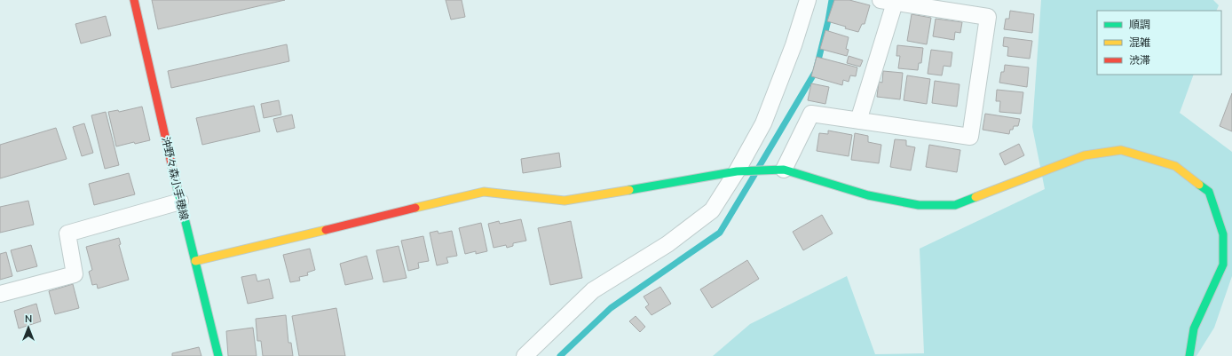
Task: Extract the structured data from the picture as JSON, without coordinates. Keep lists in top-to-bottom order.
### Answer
{
  "streets": {
    "street": ["沖野々森小手穂線"]
  },
  "legend": ["順調", "混雑", "渋滞"],
  "north": "top"
}
